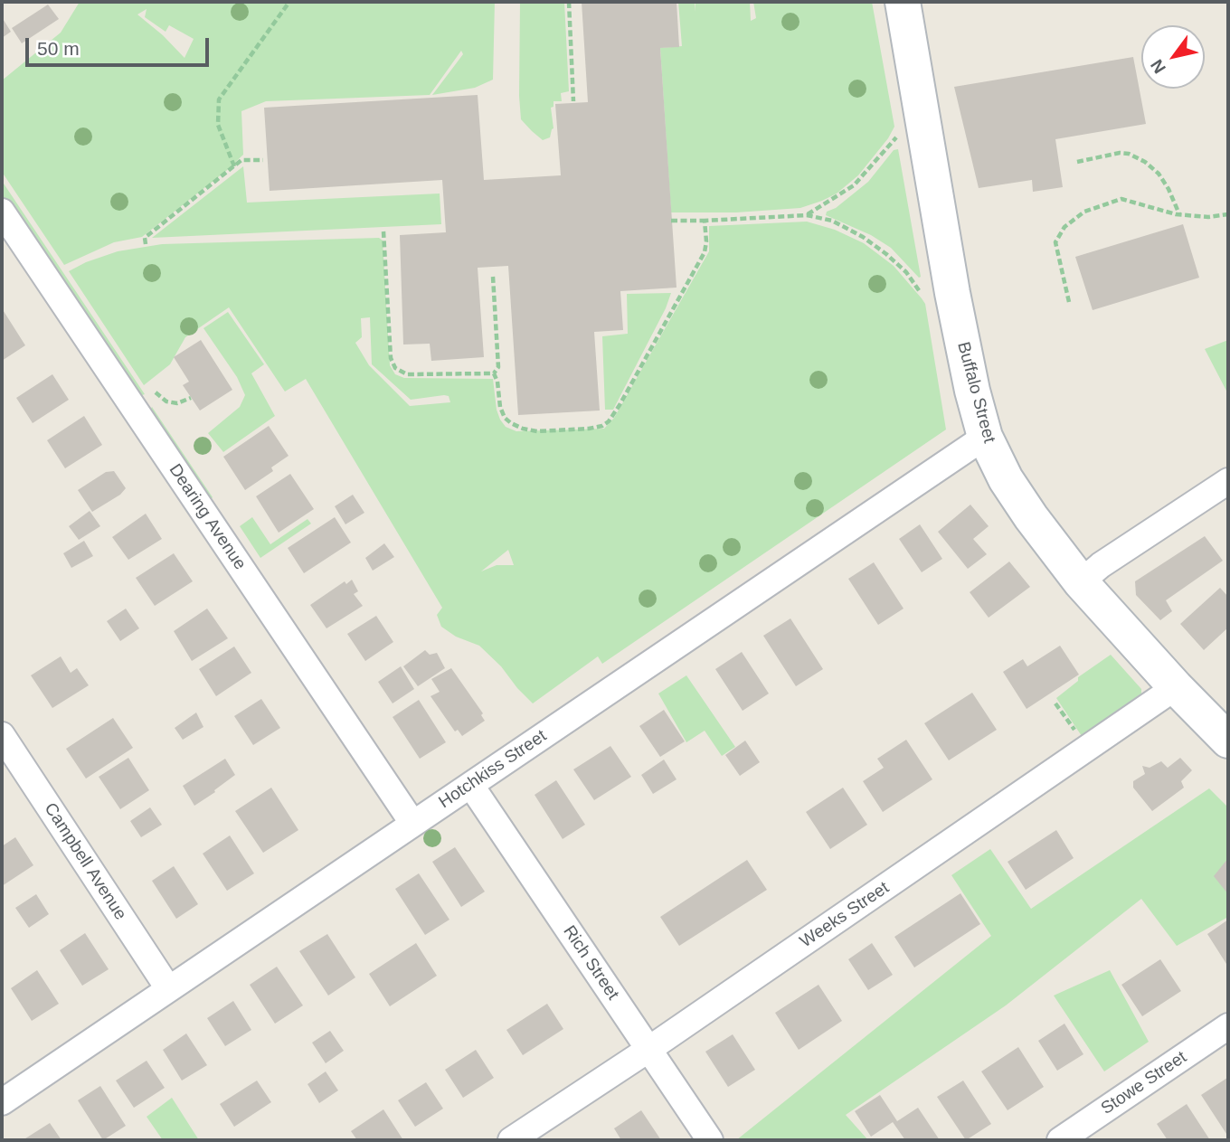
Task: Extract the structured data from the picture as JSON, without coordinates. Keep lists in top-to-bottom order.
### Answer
{
  "streets": {
    "street": [
      "Buffalo Street",
      "Dearing Avenue",
      "Hotchkiss Street",
      "Campbell Avenue",
      "Weeks Street",
      "Rich Street",
      "Stowe Street"
    ]
  },
  "crossings": [
    ["Buffalo Street", "Hotchkiss Street"],
    ["Buffalo Street", "Weeks Street"],
    ["Dearing Avenue", "Hotchkiss Street"],
    ["Hotchkiss Street", "Campbell Avenue"],
    ["Hotchkiss Street", "Rich Street"],
    ["Weeks Street", "Rich Street"]
  ],
  "scale_bar": "50 m",
  "north": "bottom left"
}
